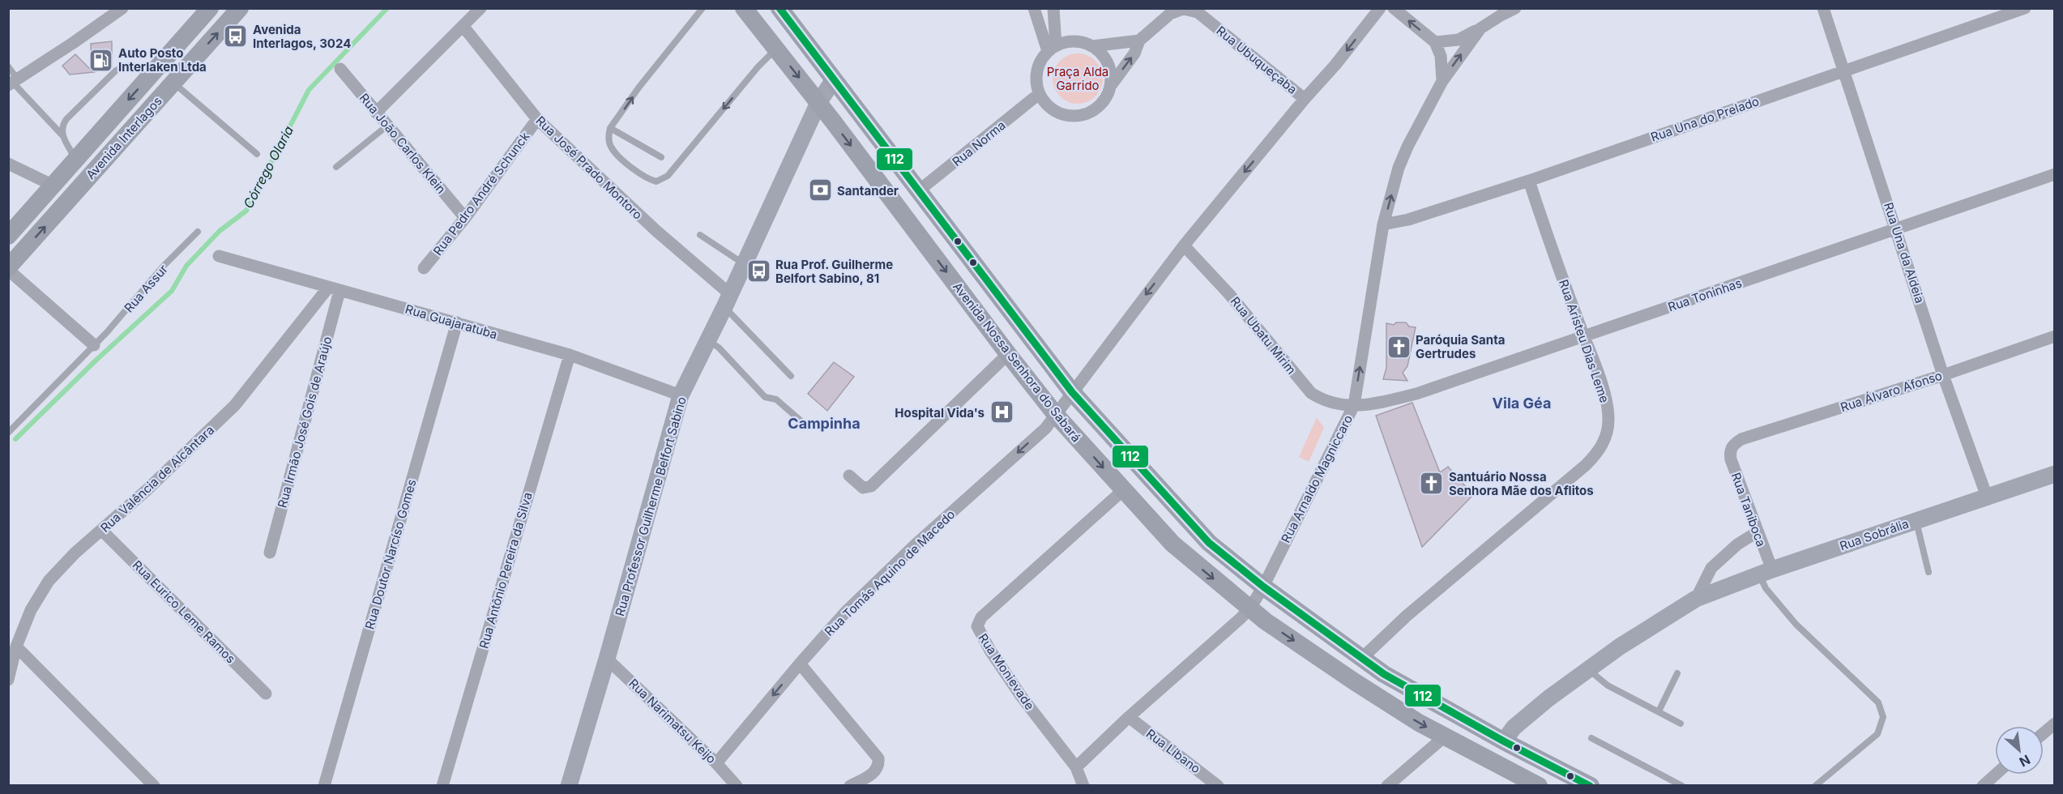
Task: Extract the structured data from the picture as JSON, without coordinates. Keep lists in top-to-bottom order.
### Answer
{
  "streets": {
    "main road": ["Avenida Interlagos", "Avenida Nossa Senhora do Sabará"],
    "street": [
      "Rua Ubuqueçaba",
      "Rua Una do Prelado",
      "Rua João Carlos Klein",
      "Rua Norma",
      "Rua José Prado Montoro",
      "Rua Pedro André Schunck",
      "Rua Una da Aldeia",
      "Rua Toninhas",
      "Rua Guajaratuba",
      "Rua Ubatu Mirim",
      "Rua Aristeu Dias Leme",
      "Rua Álvaro Afonso",
      "Rua Irmão José Gois de Araújo",
      "Rua Valência de Alcântara",
      "Rua Arnaldo Magniccaro",
      "Rua Professor Guilherme Belfort Sabino",
      "Rua Taniboca",
      "Rua Sobrália",
      "Rua Doutor Narcíso Gomes",
      "Rua Antônio Pereira da Silva",
      "Rua Tomás Aquino de Macedo",
      "Rua Eurico Leme Ramos",
      "Rua Monievade",
      "Rua Narimatsu Keijo",
      "Rua Líbano"
    ],
    "lane": ["Rua Assur"]
  },
  "crossings": [
    ["Rua Ubuqueçaba", "Rua Tomás Aquino de Macedo"],
    ["Rua Una do Prelado", "Rua Una da Aldeia"],
    ["Rua Una do Prelado", "Rua Aristeu Dias Leme"],
    ["Rua Una do Prelado", "Rua Arnaldo Magniccaro"],
    ["Rua João Carlos Klein", "Rua Pedro André Schunck"],
    ["Rua Norma", "Avenida Nossa Senhora do Sabará"],
    ["Rua José Prado Montoro", "Rua Pedro André Schunck"],
    ["Rua José Prado Montoro", "Rua Professor Guilherme Belfort Sabino"],
    ["Rua Una da Aldeia", "Rua Toninhas"],
    ["Rua Una da Aldeia", "Rua Álvaro Afonso"],
    ["Rua Una da Aldeia", "Rua Sobrália"],
    ["Rua Toninhas", "Rua Ubatu Mirim"],
    ["Rua Toninhas", "Rua Aristeu Dias Leme"],
    ["Rua Toninhas", "Rua Arnaldo Magniccaro"],
    ["Rua Guajaratuba", "Rua Irmão José Gois de Araújo"],
    ["Rua Guajaratuba", "Rua Valência de Alcântara"],
    ["Rua Guajaratuba", "Rua Professor Guilherme Belfort Sabino"],
    ["Rua Guajaratuba", "Rua Doutor Narcíso Gomes"],
    ["Rua Guajaratuba", "Rua Antônio Pereira da Silva"],
    ["Rua Ubatu Mirim", "Rua Arnaldo Magniccaro"],
    ["Rua Ubatu Mirim", "Rua Tomás Aquino de Macedo"],
    ["Rua Aristeu Dias Leme", "Avenida Nossa Senhora do Sabará"],
    ["Avenida Nossa Senhora do Sabará", "Rua Arnaldo Magniccaro"],
    ["Avenida Nossa Senhora do Sabará", "Rua Professor Guilherme Belfort Sabino"],
    ["Avenida Nossa Senhora do Sabará", "Rua Sobrália"],
    ["Avenida Nossa Senhora do Sabará", "Rua Tomás Aquino de Macedo"],
    ["Avenida Nossa Senhora do Sabará", "Rua Monievade"],
    ["Rua Álvaro Afonso", "Rua Taniboca"],
    ["Rua Irmão José Gois de Araújo", "Rua Valência de Alcântara"],
    ["Rua Valência de Alcântara", "Rua Eurico Leme Ramos"],
    ["Rua Arnaldo Magniccaro", "Rua Monievade"],
    ["Rua Arnaldo Magniccaro", "Rua Líbano"],
    ["Rua Professor Guilherme Belfort Sabino", "Rua Narimatsu Keijo"],
    ["Rua Taniboca", "Rua Sobrália"],
    ["Rua Tomás Aquino de Macedo", "Rua Narimatsu Keijo"]
  ],
  "one_way": ["Rua Arnaldo Magniccaro", "Rua Tomás Aquino de Macedo"],
  "districts": ["Vila Géa", "Campinha"],
  "water": ["Córrego Olaria"],
  "parks": ["Praça Alda Garrido"],
  "places": {
    "bus stop": ["Avenida Interlagos, 3024", "Rua Prof. Guilherme Belfort Sabino, 81"],
    "fuel station": ["Auto Posto Interlaken Ltda"],
    "bank": ["Santander"],
    "church": ["Paróquia Santa Gertrudes", "Santuário Nossa Senhora Mãe dos Aflitos"],
    "hospital": ["Hospital Vida's"]
  },
  "lines": ["transit line 112"],
  "north": "bottom right"
}
